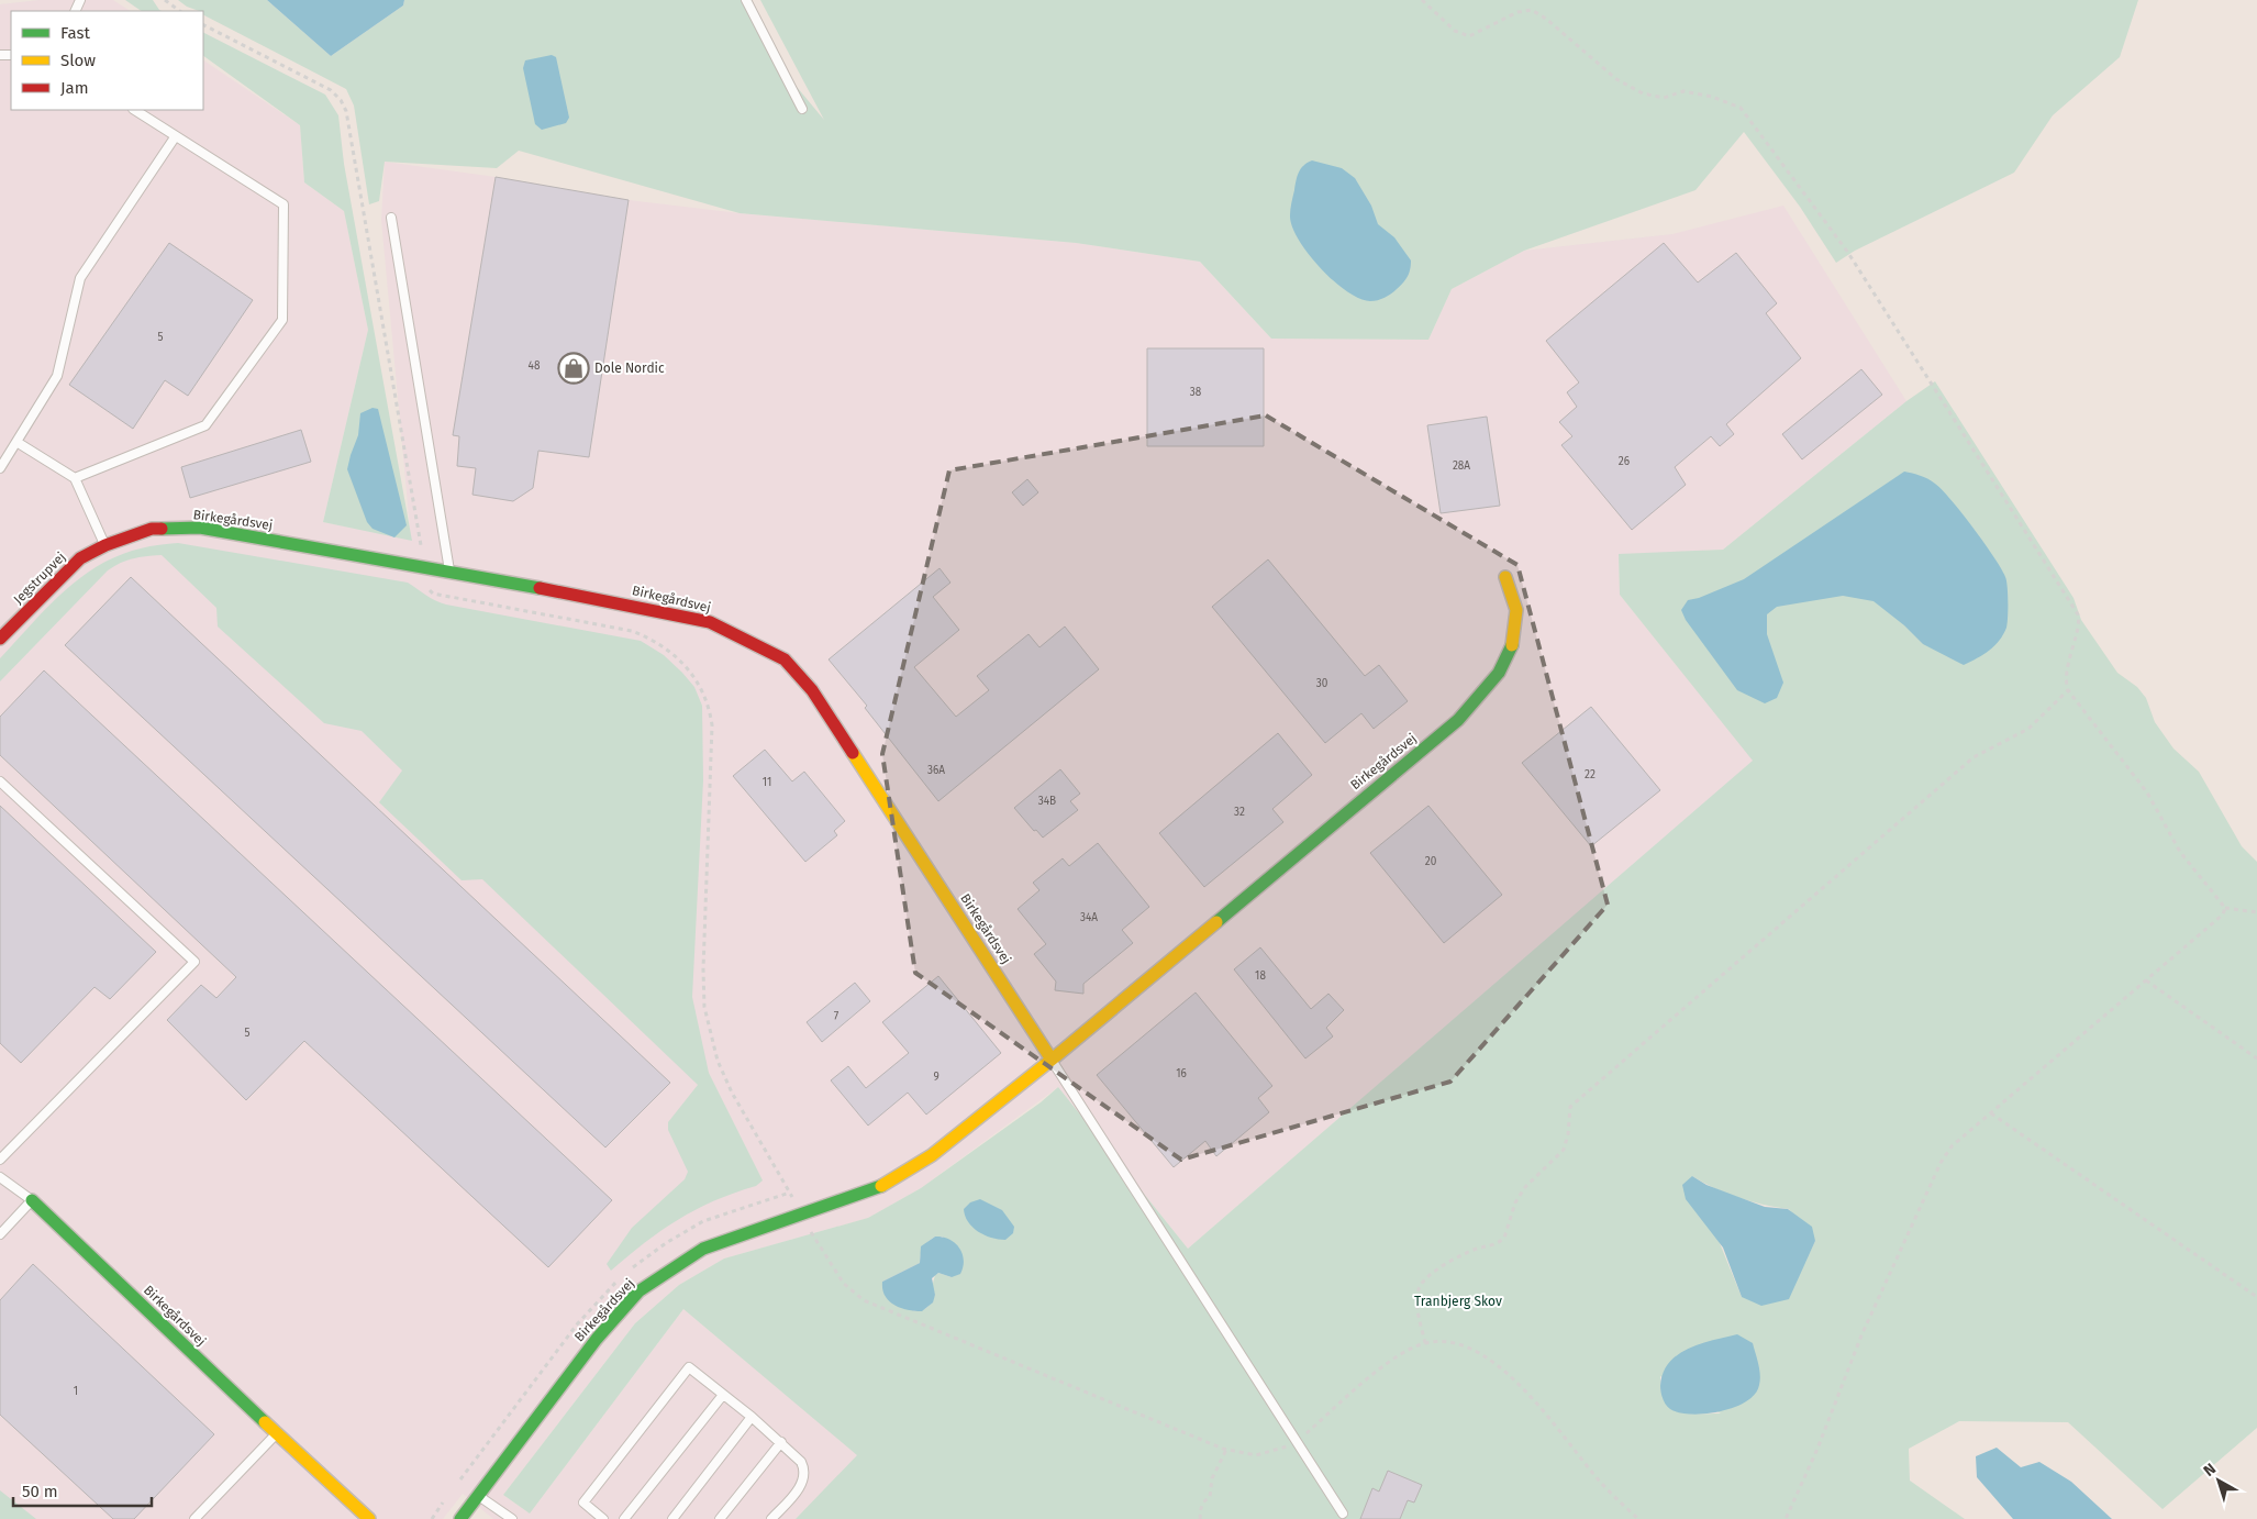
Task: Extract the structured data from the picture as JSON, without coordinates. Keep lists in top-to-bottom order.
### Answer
{
  "streets": {
    "street": ["Birkegårdsvej", "Jegstrupvej"]
  },
  "crossings": [
    ["Birkegårdsvej", "Jegstrupvej"]
  ],
  "parks": ["Tranbjerg Skov"],
  "places": {
    "shop": ["Dole Nordic"]
  },
  "house_numbers": [
    "5",
    "48",
    "38",
    "26",
    "28A",
    "30",
    "36A",
    "22",
    "11",
    "34B",
    "32",
    "20",
    "34A",
    "18",
    "7",
    "5",
    "16",
    "9",
    "1"
  ],
  "legend": ["Fast", "Slow", "Jam"],
  "scale_bar": "50 m",
  "north": "top left"
}
